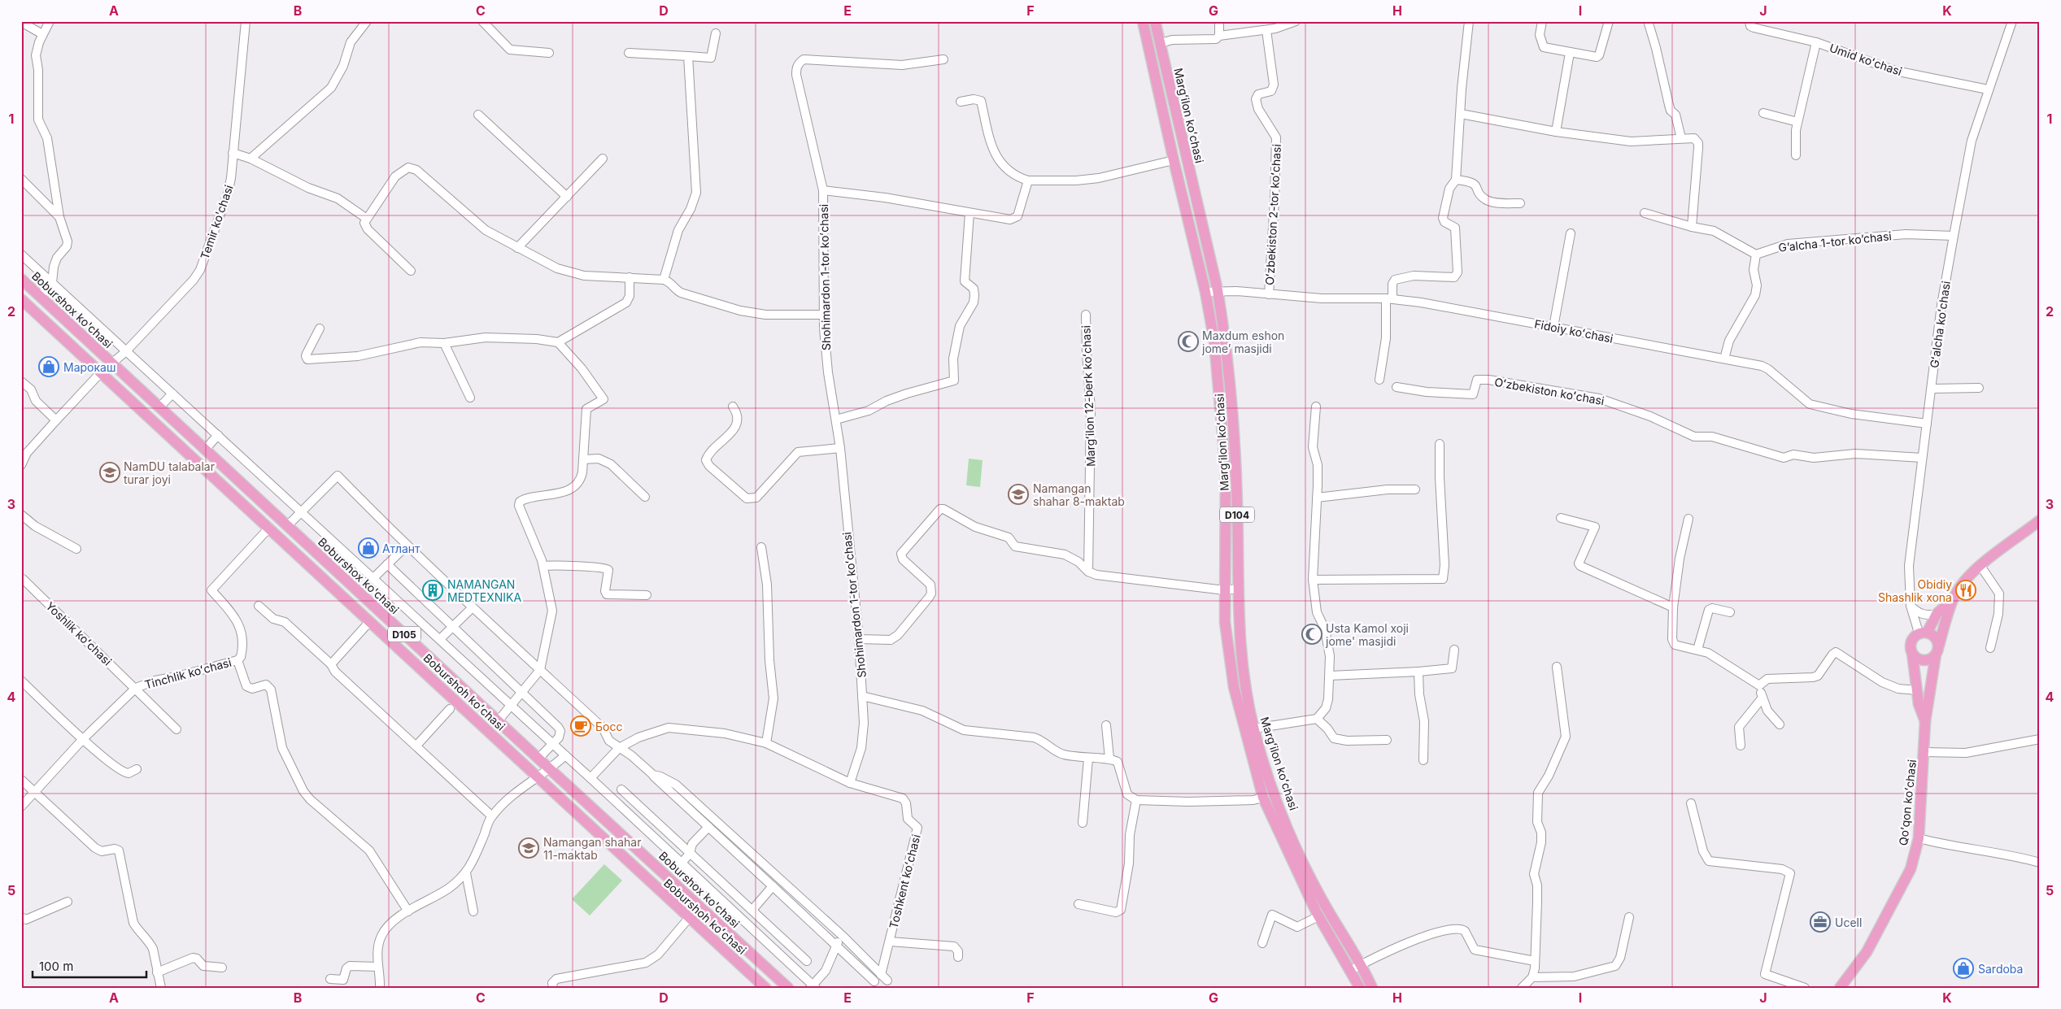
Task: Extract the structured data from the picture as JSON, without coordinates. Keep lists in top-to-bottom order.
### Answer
{
  "streets": {
    "main road": [
      "Margʻilon koʻchasi",
      "Boburshox ko'chasi",
      "D104",
      "D105",
      "Boburshoh koʻchasi",
      "Qoʻqon koʻchasi"
    ],
    "street": [
      "Umid koʻchasi",
      "Oʻzbekiston 2-tor koʻchasi",
      "Temir ko'chasi",
      "Gʼalcha 1-tor koʼchasi",
      "Shohimardon 1-tor koʻchasi",
      "Gʻalcha koʻchasi",
      "Fidoiy koʻchasi",
      "Oʻzbekiston koʻchasi",
      "Margʻilon 12-berk koʻchasi",
      "Yoshlik koʻchasi",
      "Tinchlik koʻchasi",
      "Toshkent koʻchasi"
    ]
  },
  "crossings": [
    ["Umid koʻchasi", "Gʻalcha koʻchasi"],
    ["Margʻilon koʻchasi", "Fidoiy koʻchasi"],
    ["Oʻzbekiston 2-tor koʻchasi", "Fidoiy koʻchasi"],
    ["Temir ko'chasi", "Boburshox ko'chasi"],
    ["Temir ko'chasi", "Boburshoh koʻchasi"],
    ["Gʼalcha 1-tor koʼchasi", "Gʻalcha koʻchasi"],
    ["Shohimardon 1-tor koʻchasi", "Toshkent koʻchasi"],
    ["Gʻalcha koʻchasi", "Fidoiy koʻchasi"],
    ["Gʻalcha koʻchasi", "Oʻzbekiston koʻchasi"],
    ["Gʻalcha koʻchasi", "Qoʻqon koʻchasi"],
    ["Yoshlik koʻchasi", "Tinchlik koʻchasi"],
    ["Tinchlik koʻchasi", "Boburshoh koʻchasi"]
  ],
  "places": {
    "mosque": ["Maxdum eshon jome’ masjidi", "Usta Kamol xoji jome' masjidi"],
    "shop": ["Марокаш", "Атлант", "Sardoba"],
    "school or university": ["NamDU talabalar turar joyi", "Namangan shahar 8-maktab", "Namangan shahar 11-maktab"],
    "building": ["NAMANGAN MEDTEXNIKA"],
    "restaurant": ["Obidiy Shashlik xona"],
    "cafe": ["Босс"],
    "office": ["Ucell"]
  },
  "scale_bar": "100 m",
  "grid": {
    "columns": [
      "A",
      "B",
      "C",
      "D",
      "E",
      "F",
      "G",
      "H",
      "I",
      "J",
      "K"
    ],
    "rows": [
      "1",
      "2",
      "3",
      "4",
      "5"
    ]
  }
}
